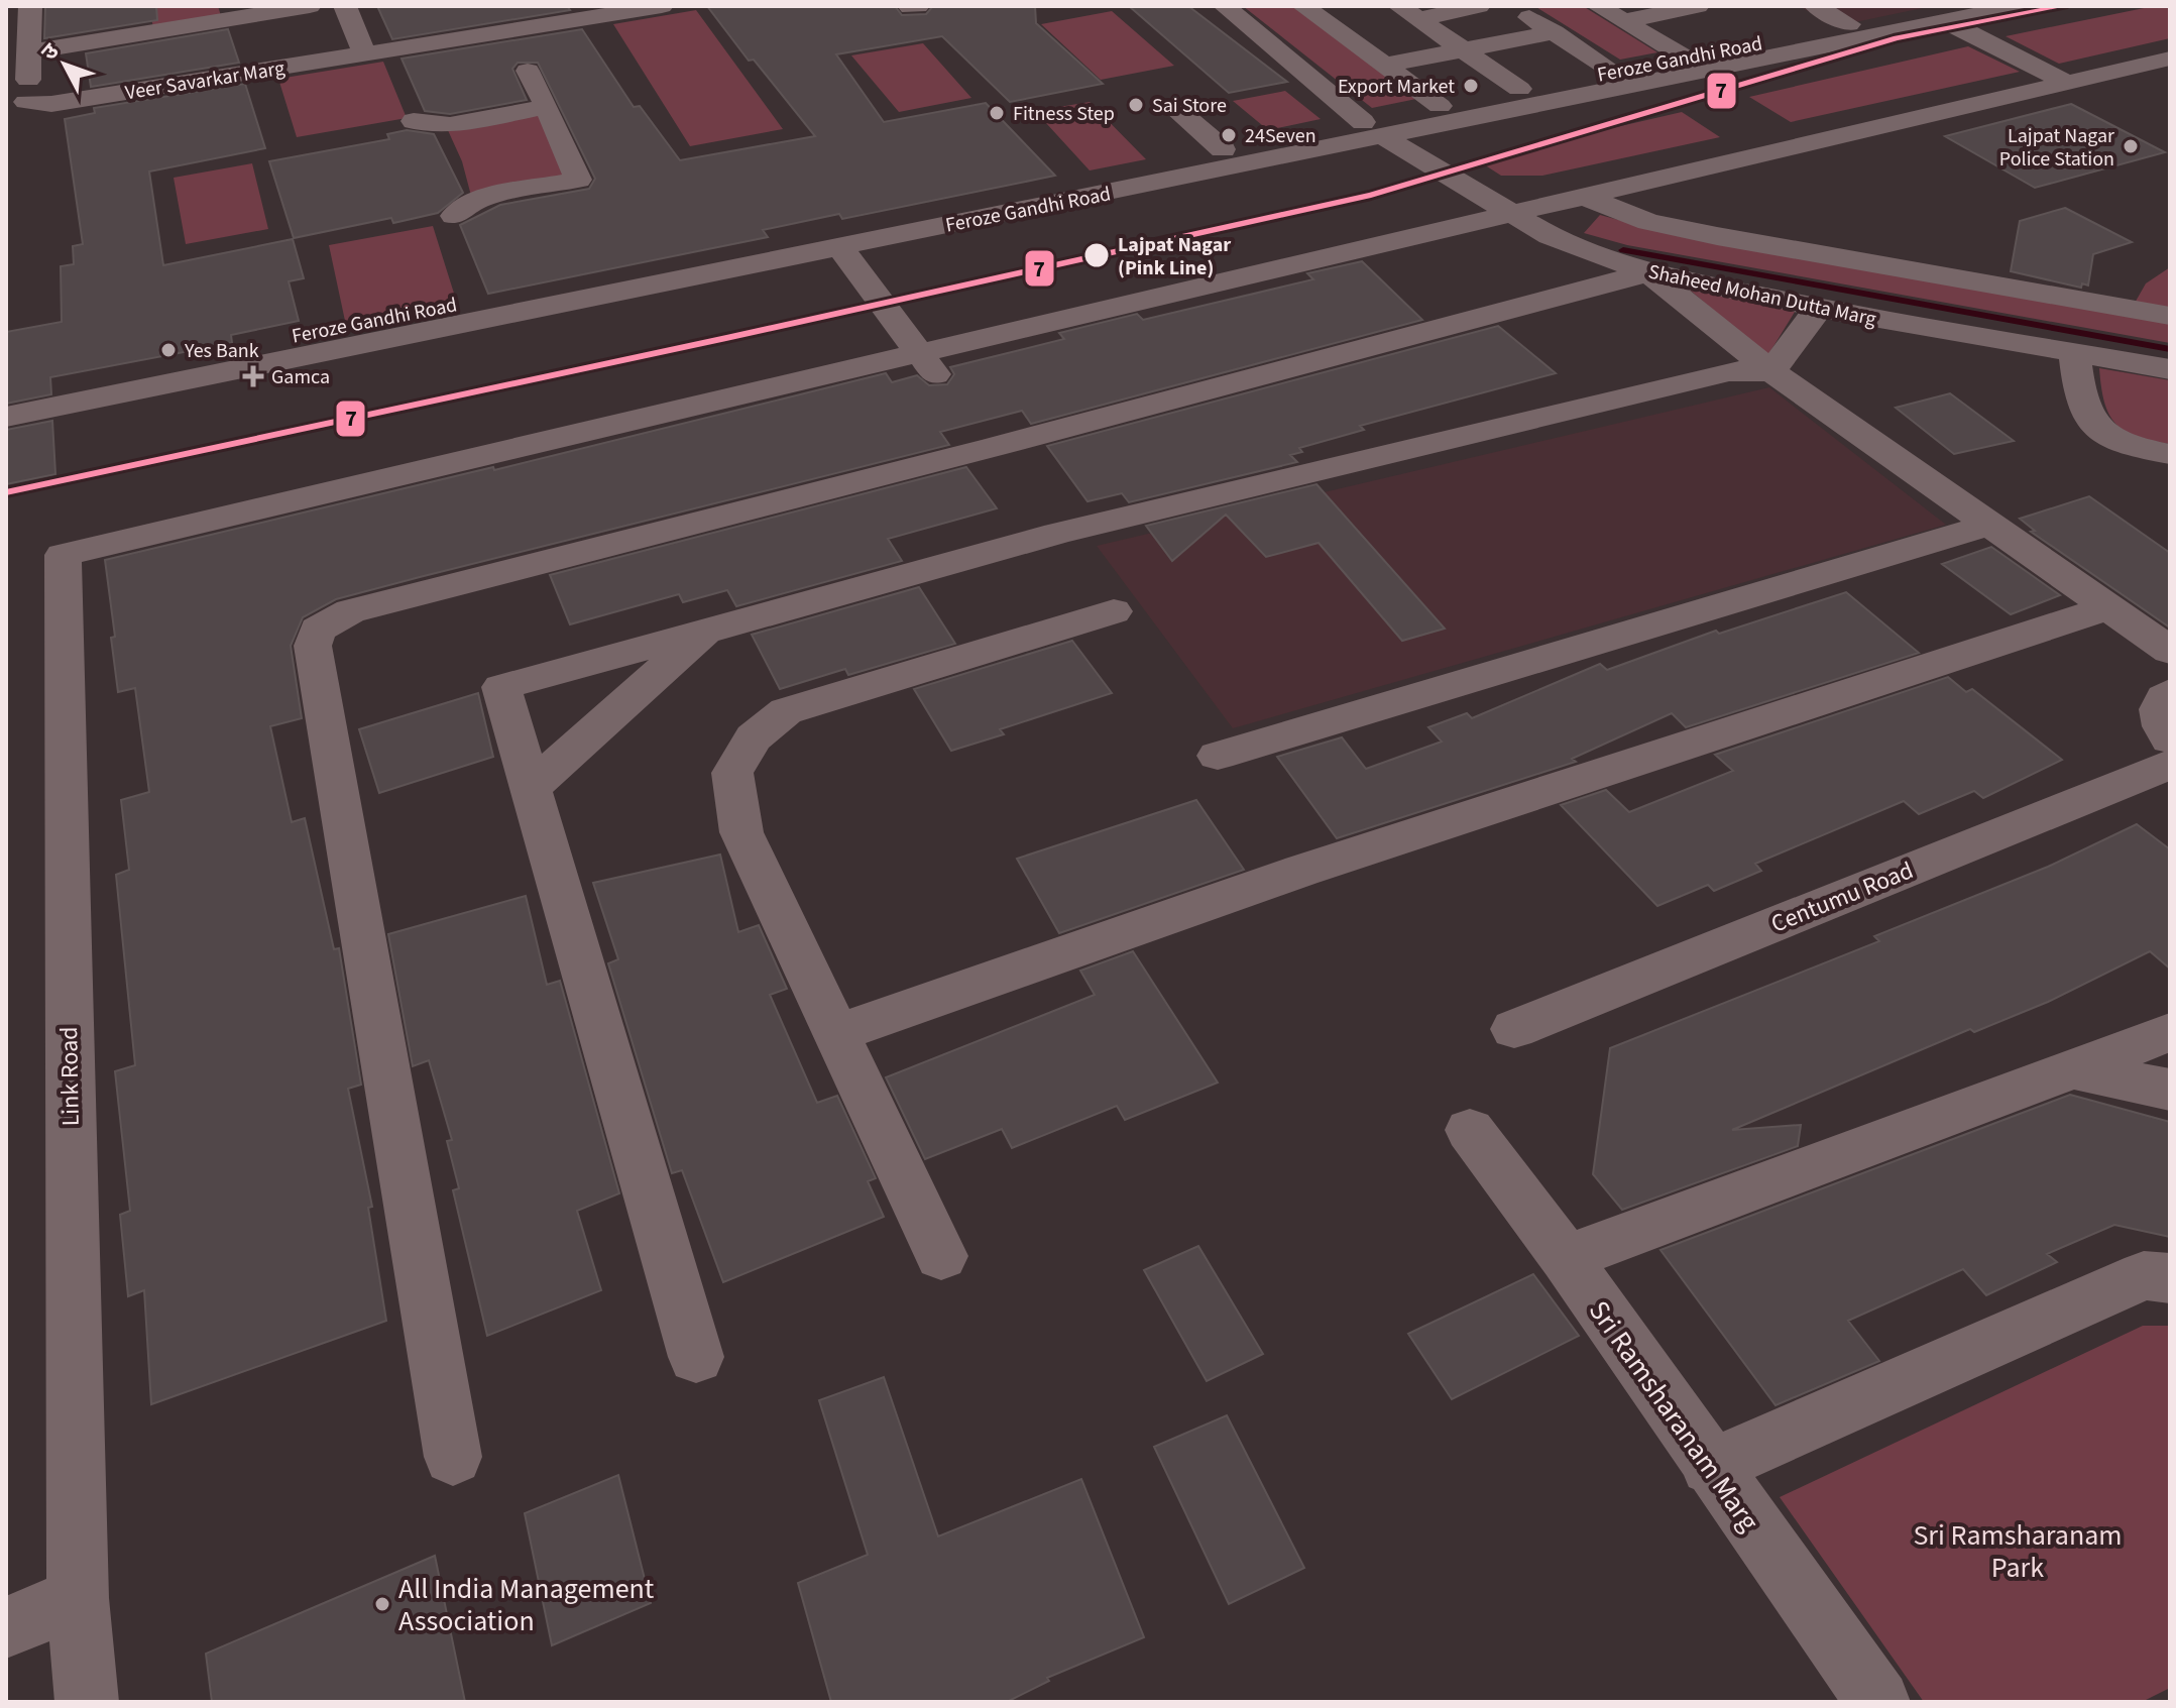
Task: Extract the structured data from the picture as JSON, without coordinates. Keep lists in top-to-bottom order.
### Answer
{
  "streets": {
    "street": [
      "Feroze Gandhi Road",
      "Veer Savarkar Marg",
      "Shaheed Mohan Dutta Marg",
      "Centumu Road",
      "Link Road",
      "Sri Ramsharanam Marg"
    ]
  },
  "crossings": [
    ["Feroze Gandhi Road", "Shaheed Mohan Dutta Marg"]
  ],
  "parks": ["Sri Ramsharanam Park"],
  "places": {
    "other": [
      "Export Market",
      "Sai Store",
      "Fitness Step",
      "24Seven",
      "Lajpat Nagar Police Station",
      "Lajpat Nagar (Pink Line)",
      "Yes Bank",
      "All India Management Association"
    ],
    "health": ["Gamca"]
  },
  "lines": ["transit line 7"],
  "north": "top left"
}
